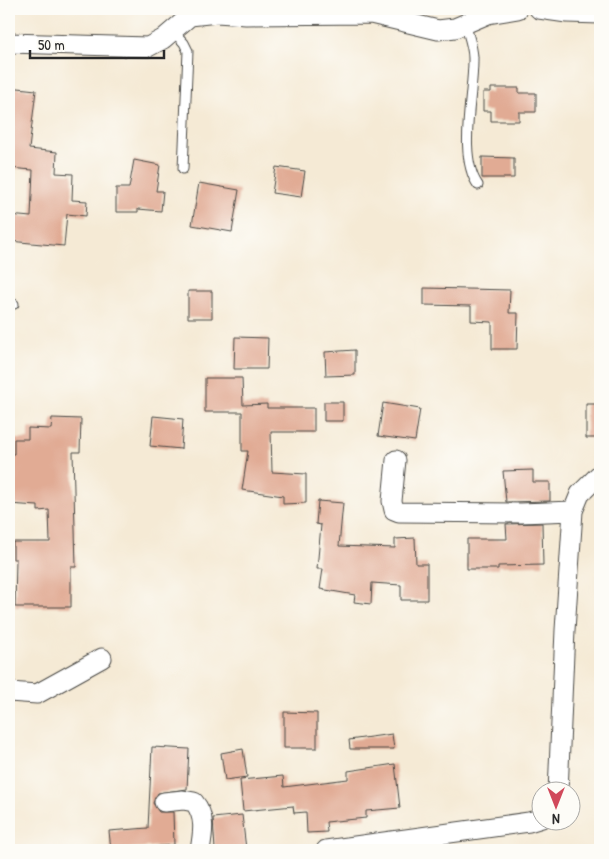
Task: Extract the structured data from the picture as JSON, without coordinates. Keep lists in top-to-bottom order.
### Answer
{
  "scale_bar": "50 m",
  "north": "bottom"
}
